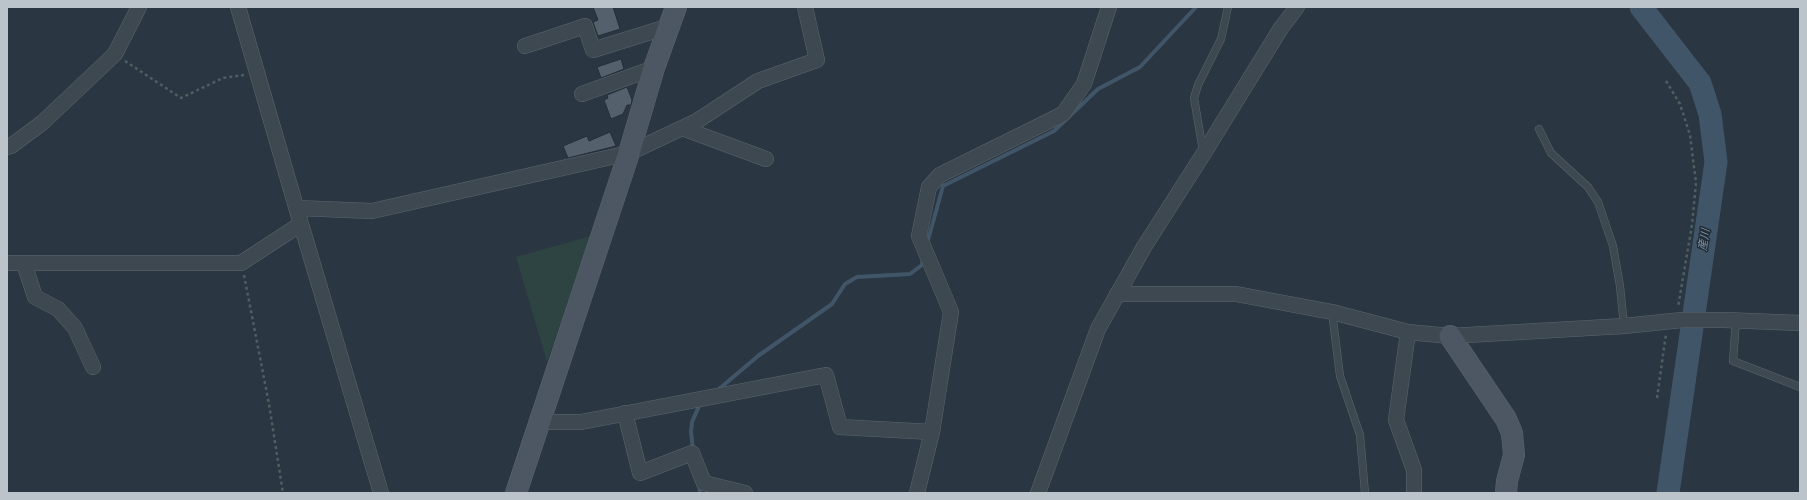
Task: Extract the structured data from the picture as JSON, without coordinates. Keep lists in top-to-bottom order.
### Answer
{
  "water": ["産川"]
}
